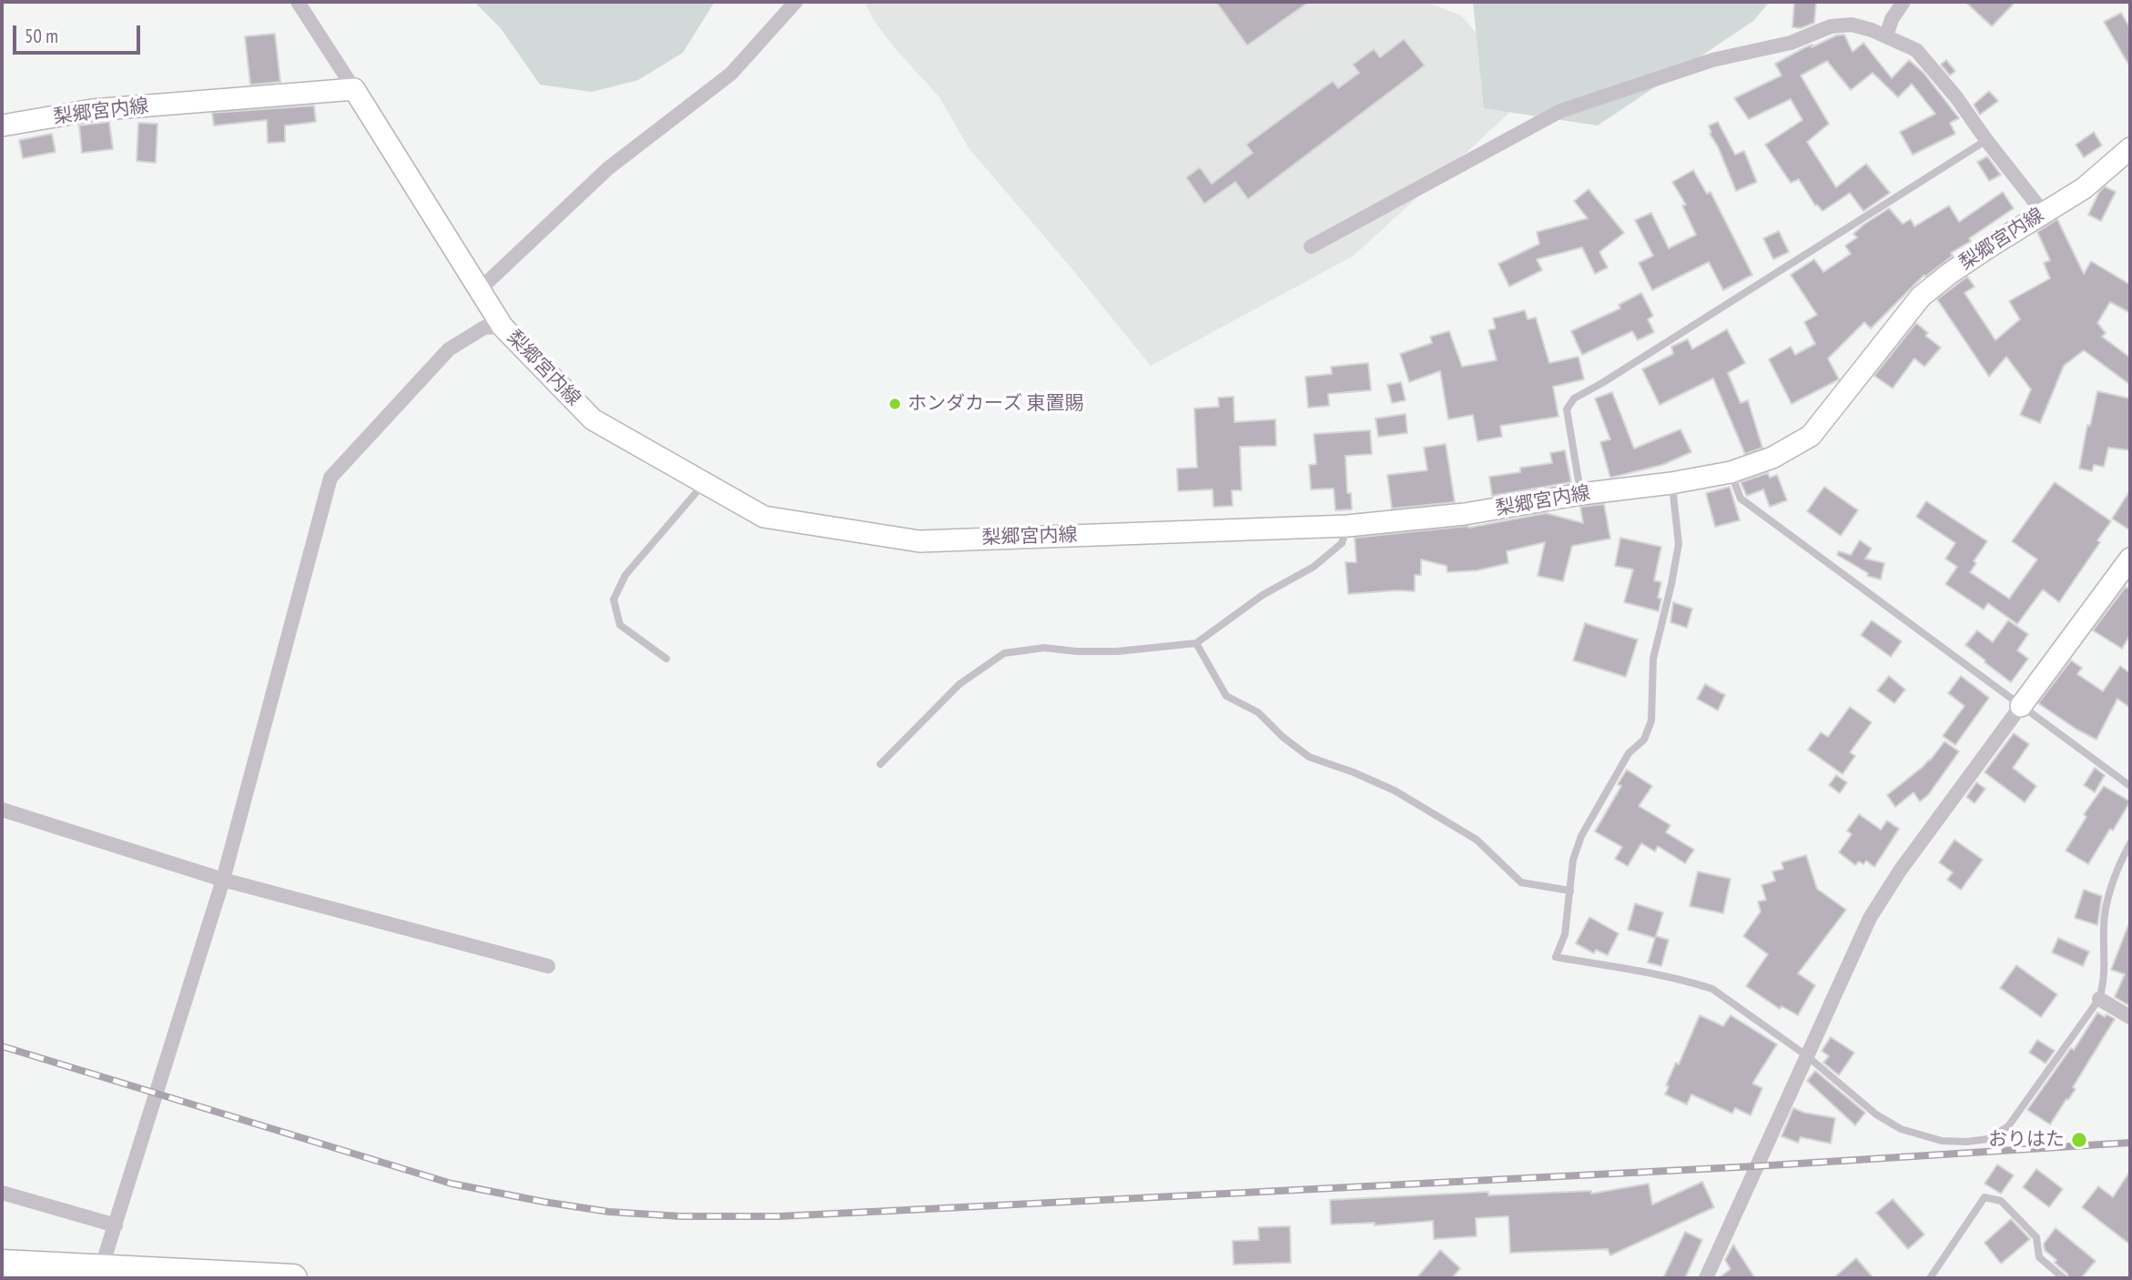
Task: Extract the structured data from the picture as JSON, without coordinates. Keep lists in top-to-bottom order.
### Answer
{
  "streets": {
    "main road": ["梨郷宮内線"]
  },
  "places": ["ホンダカーズ 東置賜", "おりはた"],
  "scale_bar": "50 m"
}
